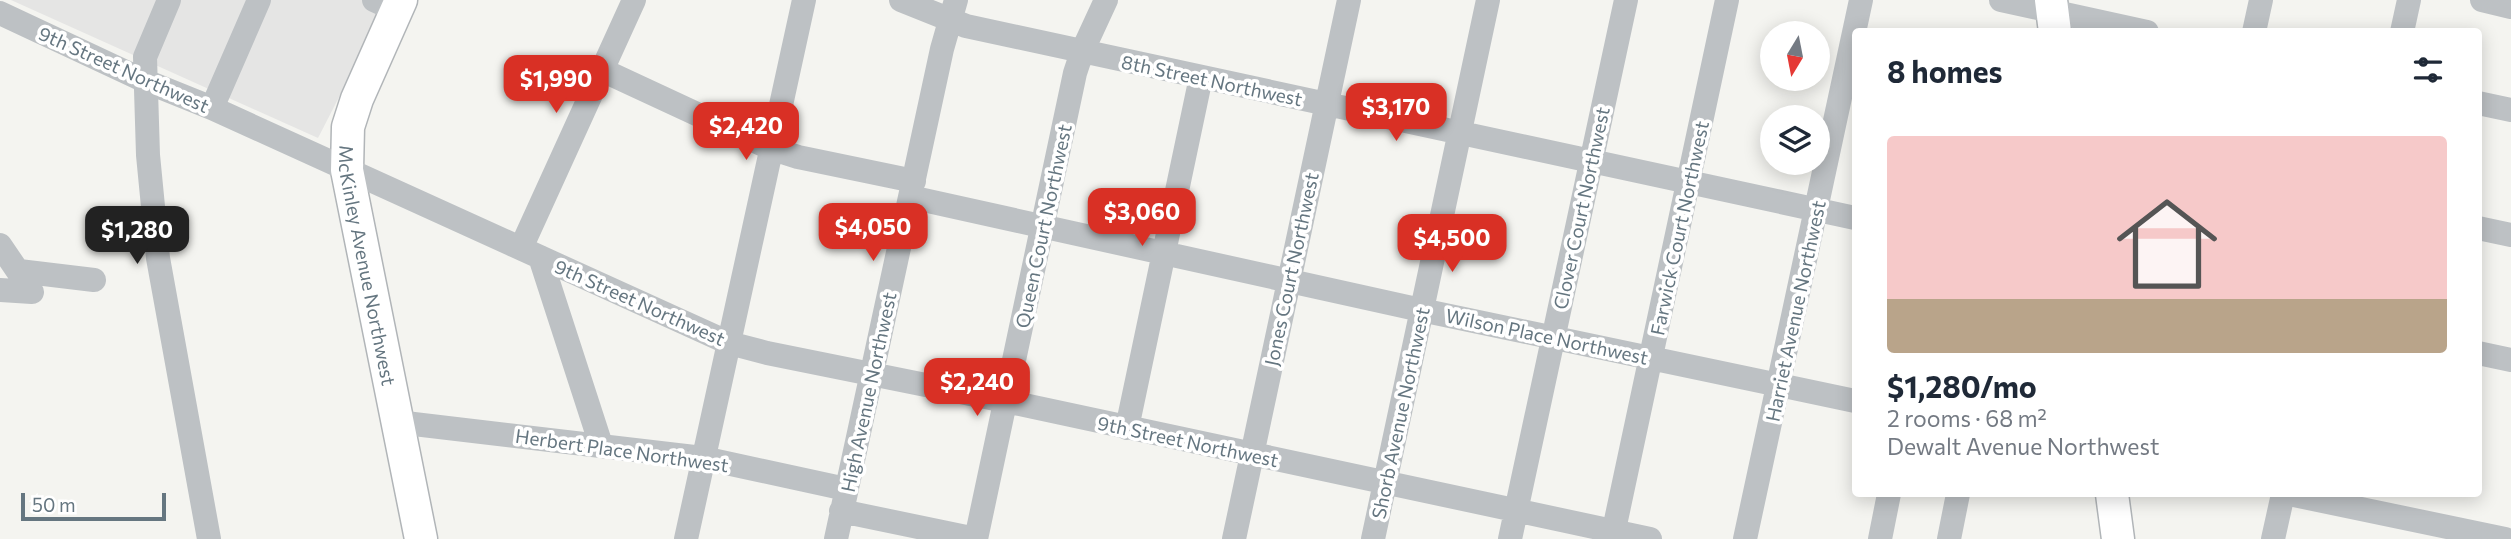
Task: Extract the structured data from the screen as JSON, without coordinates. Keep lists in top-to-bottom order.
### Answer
{
  "streets": {
    "main road": ["McKinley Avenue Northwest"],
    "street": [
      "9th Street Northwest",
      "8th Street Northwest",
      "Clover Court Northwest",
      "Queen Court Northwest",
      "Farwick Court Northwest",
      "Jones Court Northwest",
      "Harriet Avenue Northwest",
      "Wilson Place Northwest",
      "High Avenue Northwest",
      "Shorb Avenue Northwest",
      "Herbert Place Northwest"
    ]
  },
  "crossings": [
    ["9th Street Northwest", "Clover Court Northwest"],
    ["9th Street Northwest", "Queen Court Northwest"],
    ["9th Street Northwest", "Farwick Court Northwest"],
    ["9th Street Northwest", "McKinley Avenue Northwest"],
    ["9th Street Northwest", "Jones Court Northwest"],
    ["9th Street Northwest", "High Avenue Northwest"],
    ["9th Street Northwest", "Shorb Avenue Northwest"],
    ["8th Street Northwest", "Clover Court Northwest"],
    ["8th Street Northwest", "Queen Court Northwest"],
    ["8th Street Northwest", "Farwick Court Northwest"],
    ["8th Street Northwest", "Jones Court Northwest"],
    ["8th Street Northwest", "Harriet Avenue Northwest"],
    ["8th Street Northwest", "High Avenue Northwest"],
    ["8th Street Northwest", "Shorb Avenue Northwest"],
    ["Clover Court Northwest", "Wilson Place Northwest"],
    ["Queen Court Northwest", "Wilson Place Northwest"],
    ["Queen Court Northwest", "Herbert Place Northwest"],
    ["Farwick Court Northwest", "Wilson Place Northwest"],
    ["McKinley Avenue Northwest", "Herbert Place Northwest"],
    ["Jones Court Northwest", "Wilson Place Northwest"],
    ["Harriet Avenue Northwest", "Wilson Place Northwest"],
    ["Wilson Place Northwest", "High Avenue Northwest"],
    ["Wilson Place Northwest", "Shorb Avenue Northwest"],
    ["High Avenue Northwest", "Herbert Place Northwest"]
  ],
  "scale_bar": "50 m",
  "north": "bottom",
  "page": {
    "heading": "8 homes",
    "price": [
      "$1,990",
      "$3,170",
      "$2,420",
      "$3,060",
      "$4,050",
      "$1,280",
      "$4,500",
      "$2,240"
    ],
    "list": [
      {
        "name": "$1,280/mo",
        "note": "2 rooms · 68 m² · Dewalt Avenue Northwest"
      }
    ],
    "scale": "50 m"
  }
}
